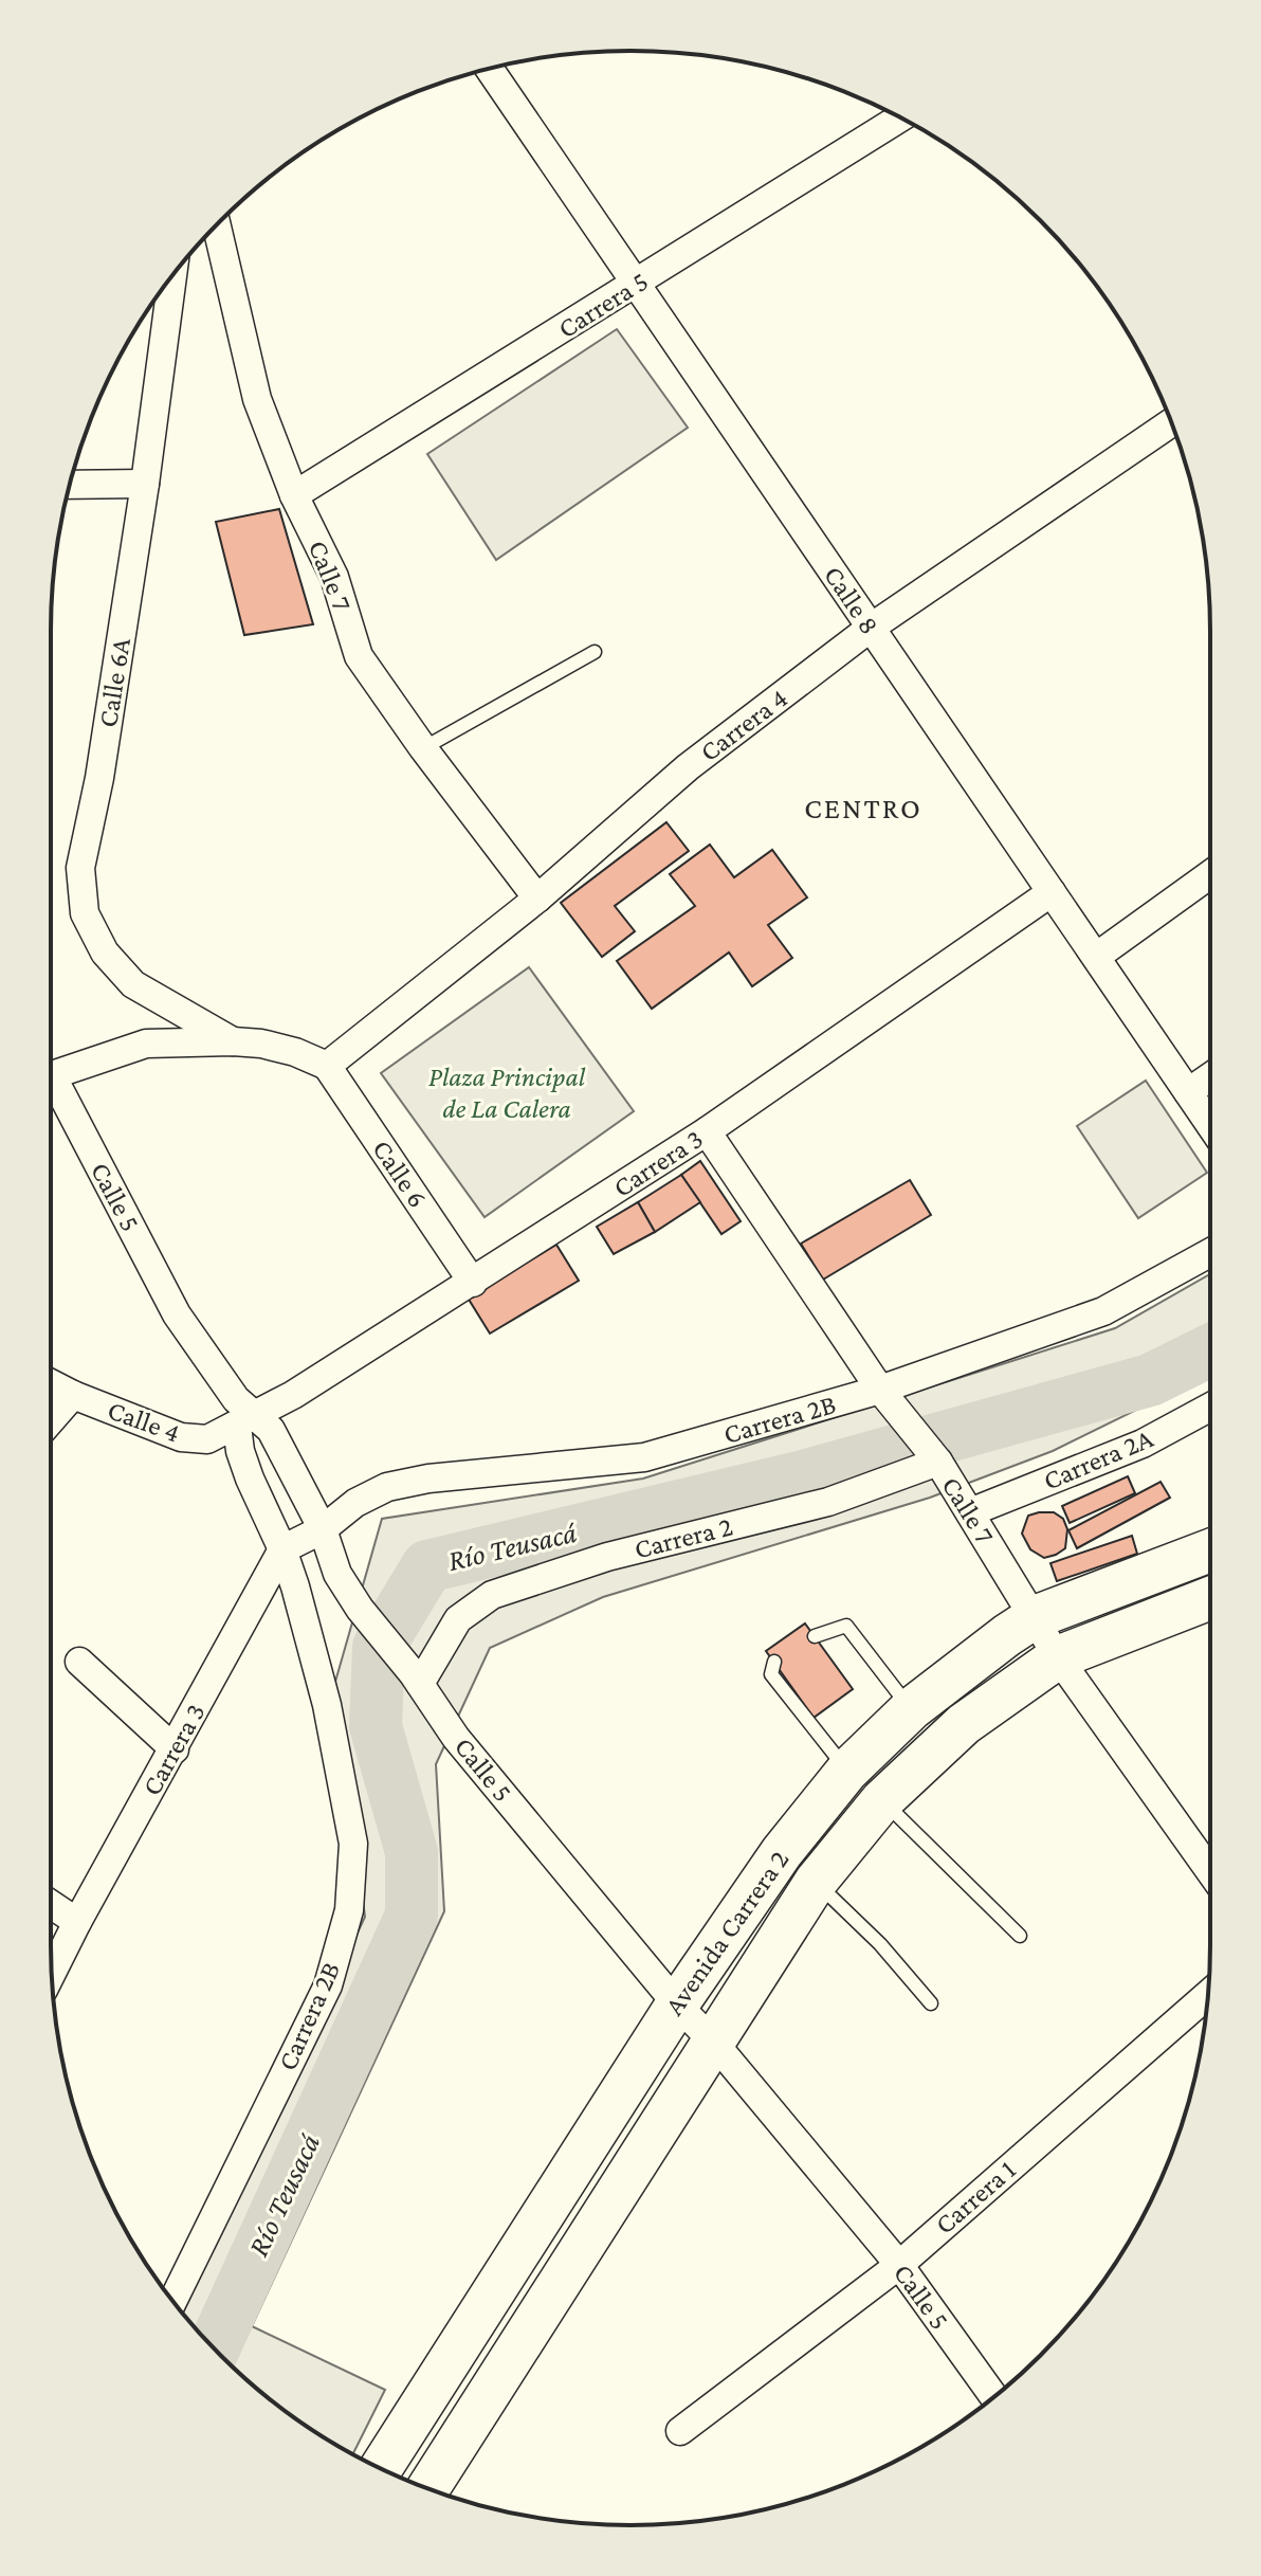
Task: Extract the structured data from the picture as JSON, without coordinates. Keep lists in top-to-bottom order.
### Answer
{
  "streets": {
    "main road": ["Avenida Carrera 2"],
    "street": [
      "Carrera 5",
      "Calle 7",
      "Calle 8",
      "Calle 6A",
      "Carrera 4",
      "Carrera 3",
      "Calle 6",
      "Calle 5",
      "Carrera 2B",
      "Calle 4",
      "Carrera 2A",
      "Carrera 2",
      "Carrera 1"
    ]
  },
  "crossings": [
    ["Carrera 5", "Calle 7"],
    ["Carrera 5", "Calle 8"],
    ["Calle 7", "Carrera 4"],
    ["Calle 7", "Carrera 3"],
    ["Calle 7", "Carrera 2B"],
    ["Calle 7", "Carrera 2A"],
    ["Calle 7", "Carrera 2"],
    ["Calle 7", "Avenida Carrera 2"],
    ["Calle 8", "Carrera 4"],
    ["Calle 8", "Carrera 3"],
    ["Carrera 4", "Calle 6"],
    ["Carrera 3", "Calle 6"],
    ["Carrera 3", "Calle 5"],
    ["Carrera 3", "Carrera 2B"],
    ["Carrera 3", "Calle 4"],
    ["Calle 5", "Carrera 2B"],
    ["Calle 5", "Calle 4"],
    ["Calle 5", "Carrera 2"],
    ["Calle 5", "Avenida Carrera 2"],
    ["Calle 5", "Carrera 1"],
    ["Carrera 2B", "Calle 4"]
  ],
  "districts": ["CENTRO"],
  "water": ["Río Teusacá"],
  "parks": ["Plaza Principal de La Calera"]
}
